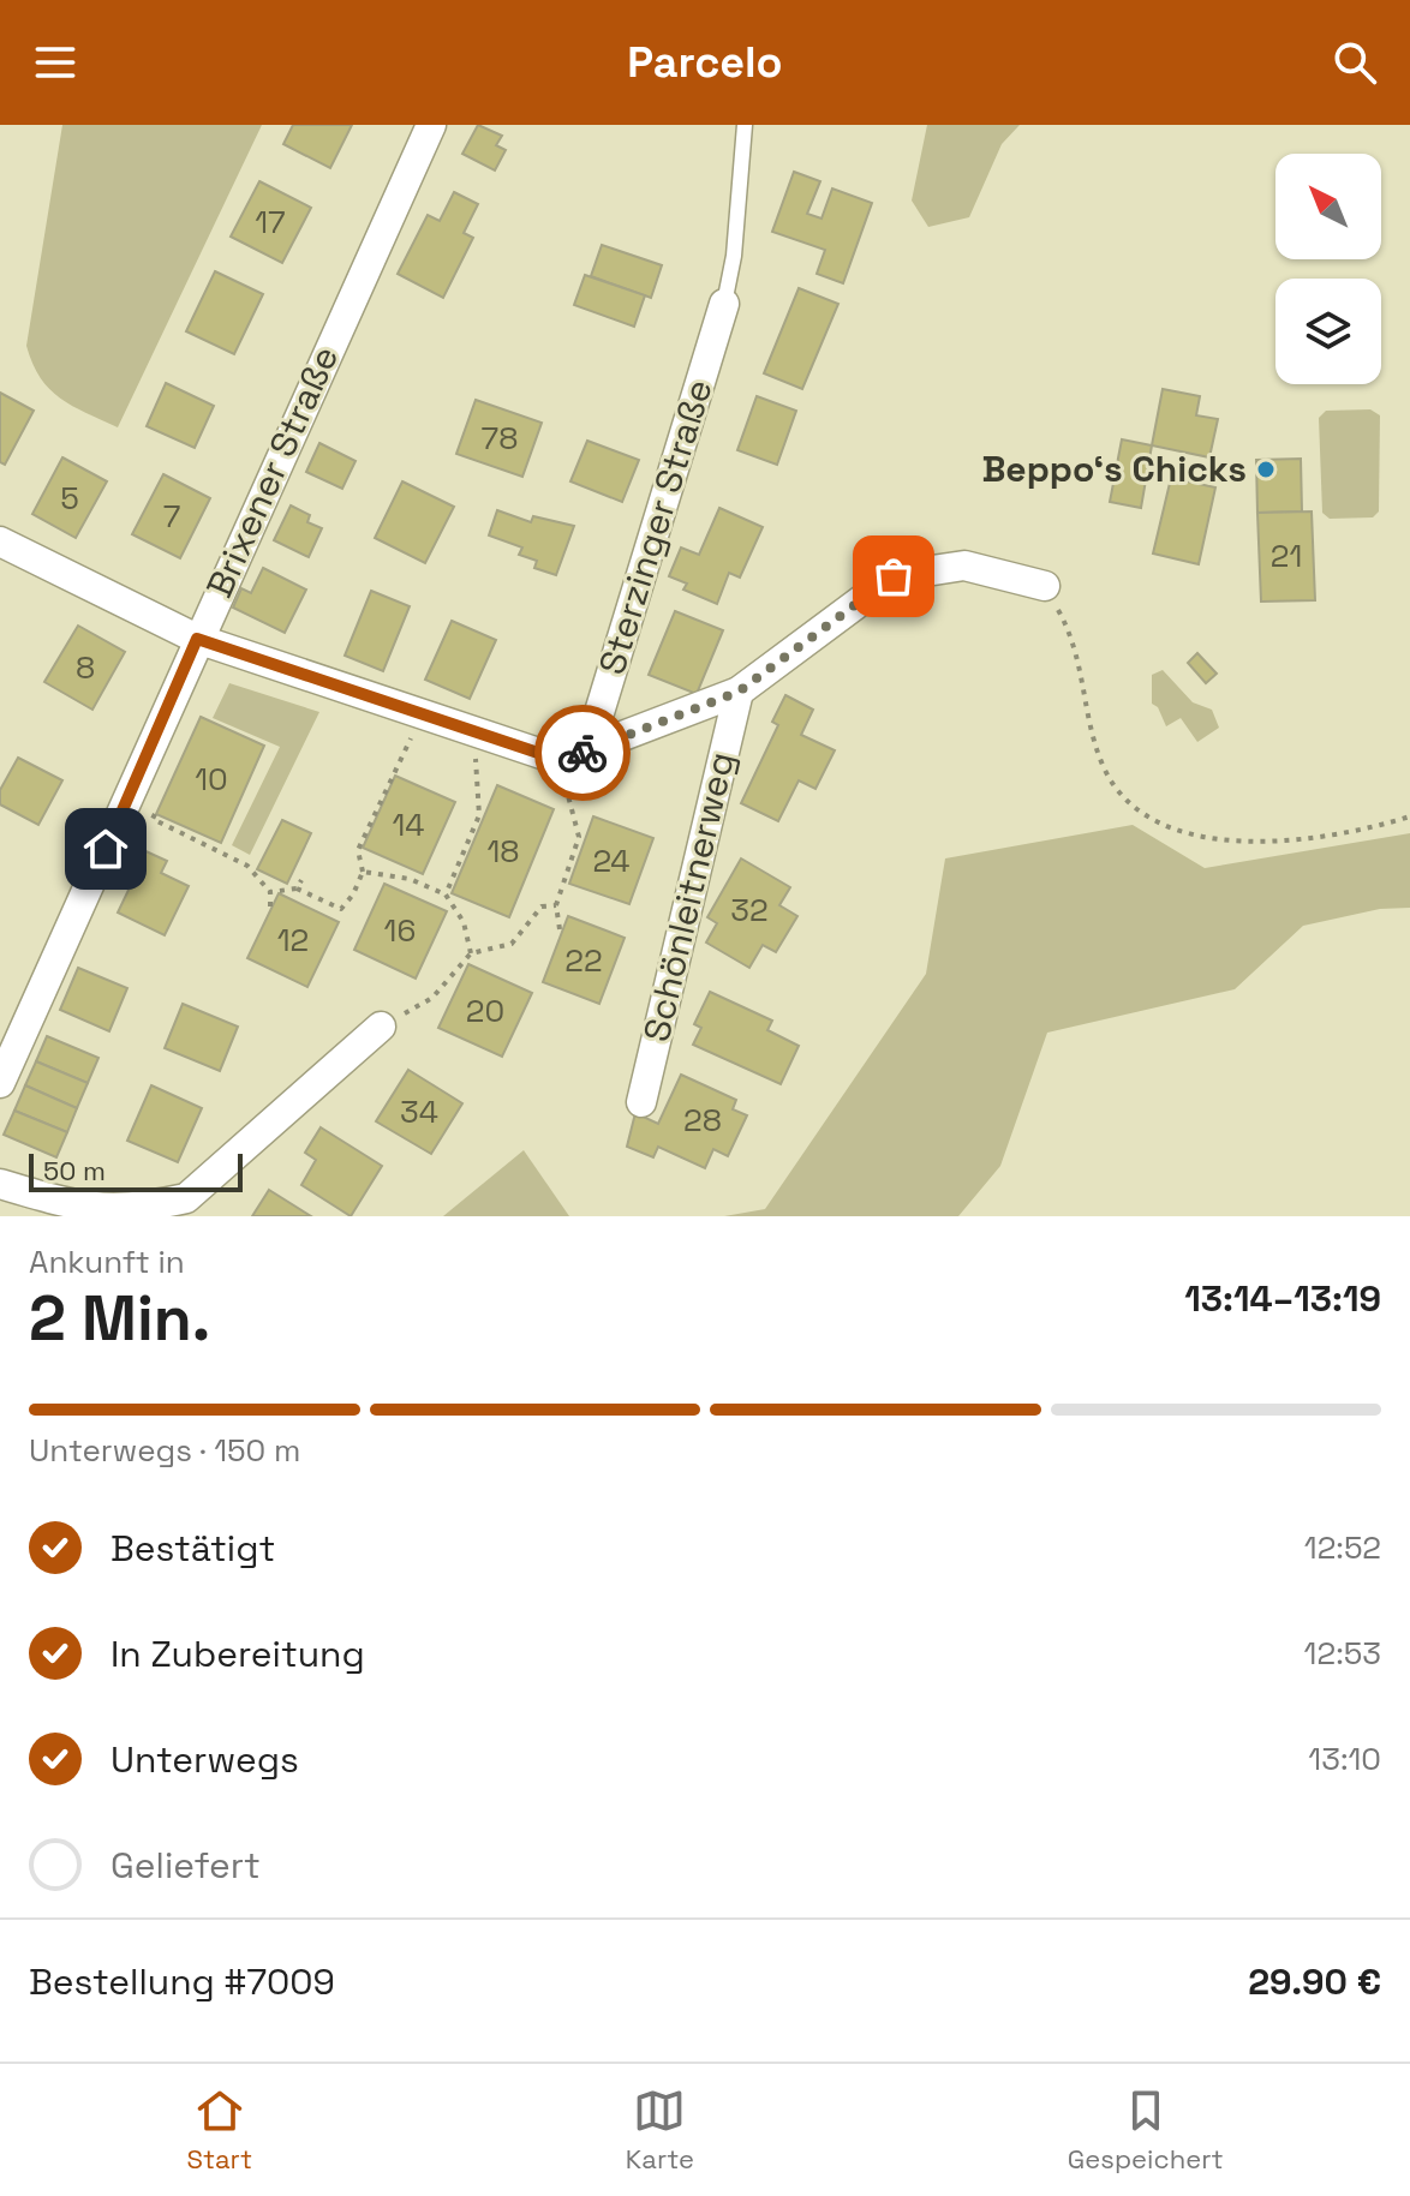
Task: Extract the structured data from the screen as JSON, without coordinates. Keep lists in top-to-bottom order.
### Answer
{
  "streets": {
    "street": ["Brixener Straße", "Sterzinger Straße", "Schönleitnerweg"]
  },
  "crossings": [
    ["Sterzinger Straße", "Schönleitnerweg"]
  ],
  "places": ["Beppo‘s Chicks"],
  "house_numbers": [
    "17",
    "78",
    "5",
    "7",
    "21",
    "8",
    "10",
    "14",
    "18",
    "24",
    "32",
    "16",
    "12",
    "22",
    "20",
    "34",
    "28"
  ],
  "scale_bar": "50 m",
  "north": "top left",
  "page": {
    "header": "Parcelo",
    "scale": "50 m",
    "heading": ["2 Min.", "Ankunft in", "13:14–13:19"],
    "panel": ["Bestellung #7009", "29.90 €"],
    "bar": "Unterwegs · 150 m",
    "list": [
      ["Bestätigt", "12:52"],
      ["In Zubereitung", "12:53"],
      ["Unterwegs", "13:10"],
      "Geliefert"
    ],
    "tabs": ["Start", "Karte", "Gespeichert"]
  }
}
